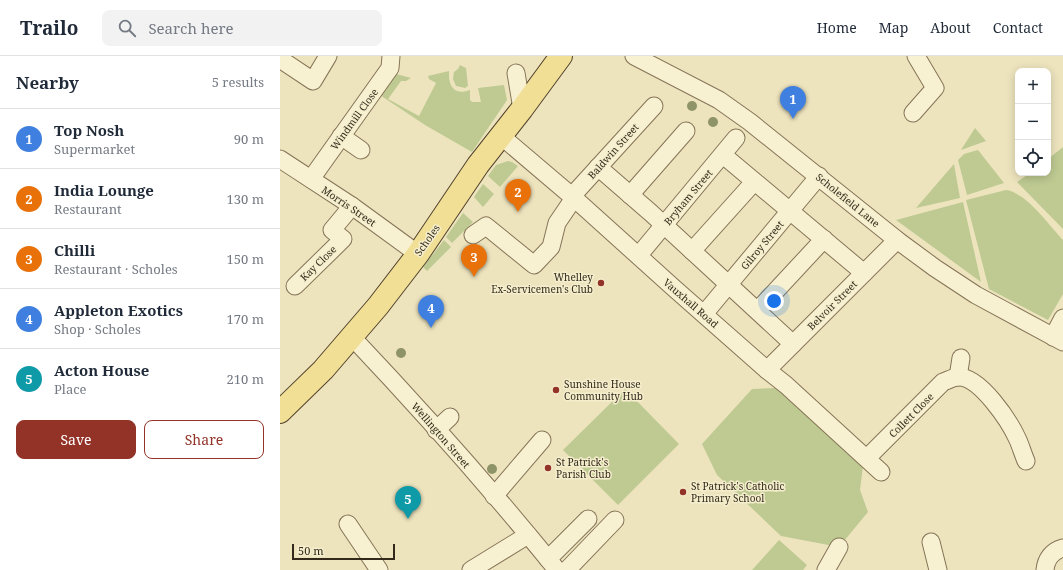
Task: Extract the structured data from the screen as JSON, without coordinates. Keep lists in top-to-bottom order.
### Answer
{
  "streets": {
    "main road": ["Scholes"],
    "street": [
      "Windmill Close",
      "Baldwin Street",
      "Bryham Street",
      "Scholefield Lane",
      "Morris Street",
      "Gilroy Street",
      "Kay Close",
      "Vauxhall Road",
      "Belvoir Street",
      "Collett Close",
      "Wellington Street"
    ]
  },
  "crossings": [
    ["Windmill Close", "Morris Street"],
    ["Baldwin Street", "Vauxhall Road"],
    ["Bryham Street", "Vauxhall Road"],
    ["Scholefield Lane", "Gilroy Street"],
    ["Scholefield Lane", "Belvoir Street"],
    ["Morris Street", "Scholes"],
    ["Morris Street", "Kay Close"],
    ["Scholes", "Vauxhall Road"],
    ["Scholes", "Wellington Street"],
    ["Gilroy Street", "Vauxhall Road"],
    ["Vauxhall Road", "Belvoir Street"],
    ["Vauxhall Road", "Collett Close"]
  ],
  "places": [
    "Whelley Ex-Servicemen's Club",
    "Sunshine House Community Hub",
    "St Patrick's Parish Club",
    "St Patrick's Catholic Primary School"
  ],
  "scale_bar": "50 m",
  "page": {
    "header": "Trailo",
    "search": "Search here",
    "nav": [
      "Home",
      "Map",
      "About",
      "Contact"
    ],
    "heading": ["Nearby", "5 results"],
    "map_buttons": ["+", "−"],
    "pins": [
      "1",
      "2",
      "3",
      "4",
      "5"
    ],
    "list": [
      {
        "mark": "1",
        "name": "Top Nosh",
        "note": "Supermarket",
        "value": "90 m"
      },
      {
        "mark": "2",
        "name": "India Lounge",
        "note": "Restaurant",
        "value": "130 m"
      },
      {
        "mark": "3",
        "name": "Chilli",
        "note": "Restaurant · Scholes",
        "value": "150 m"
      },
      {
        "mark": "4",
        "name": "Appleton Exotics",
        "note": "Shop · Scholes",
        "value": "170 m"
      },
      {
        "mark": "5",
        "name": "Acton House",
        "note": "Place",
        "value": "210 m"
      }
    ],
    "buttons": ["Save", "Share"],
    "scale": "50 m"
  }
}
